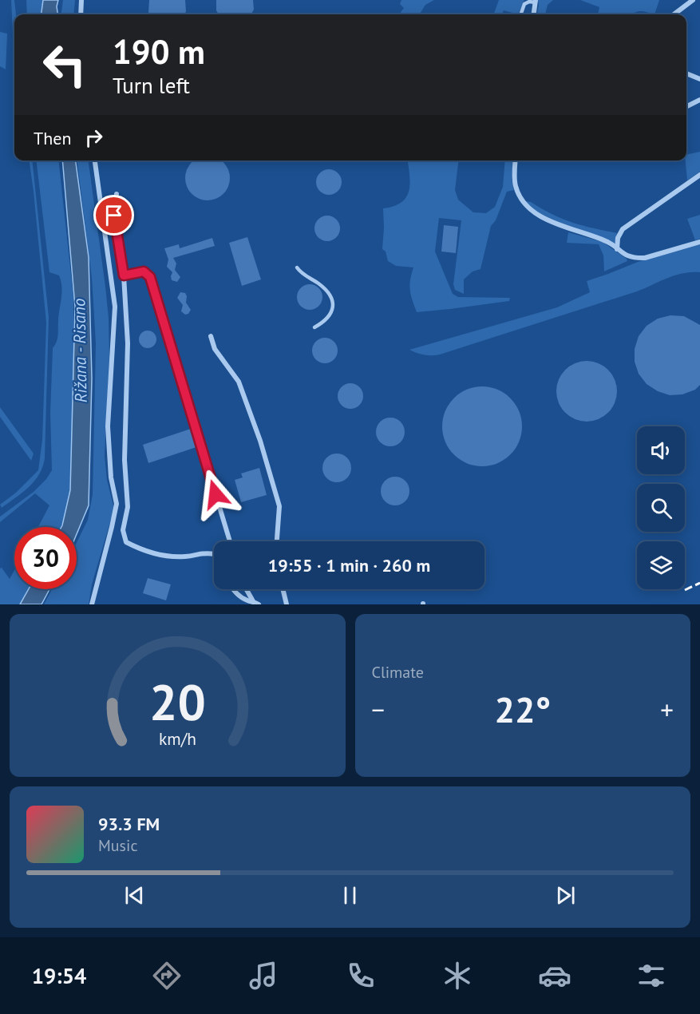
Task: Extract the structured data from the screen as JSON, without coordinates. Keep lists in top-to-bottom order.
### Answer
{
  "water": ["Rižana - Risano"],
  "page": {
    "turn": ["190 m", "Turn left"],
    "then": "Then",
    "limit": "30",
    "trip": "19:55 · 1 min · 260 m",
    "tile": "Climate",
    "heat": ["−", "22°", "+"],
    "song": ["93.3 FM", "Music"],
    "tabs": "19:54",
    "gauge": ["20", "km/h"]
  }
}
